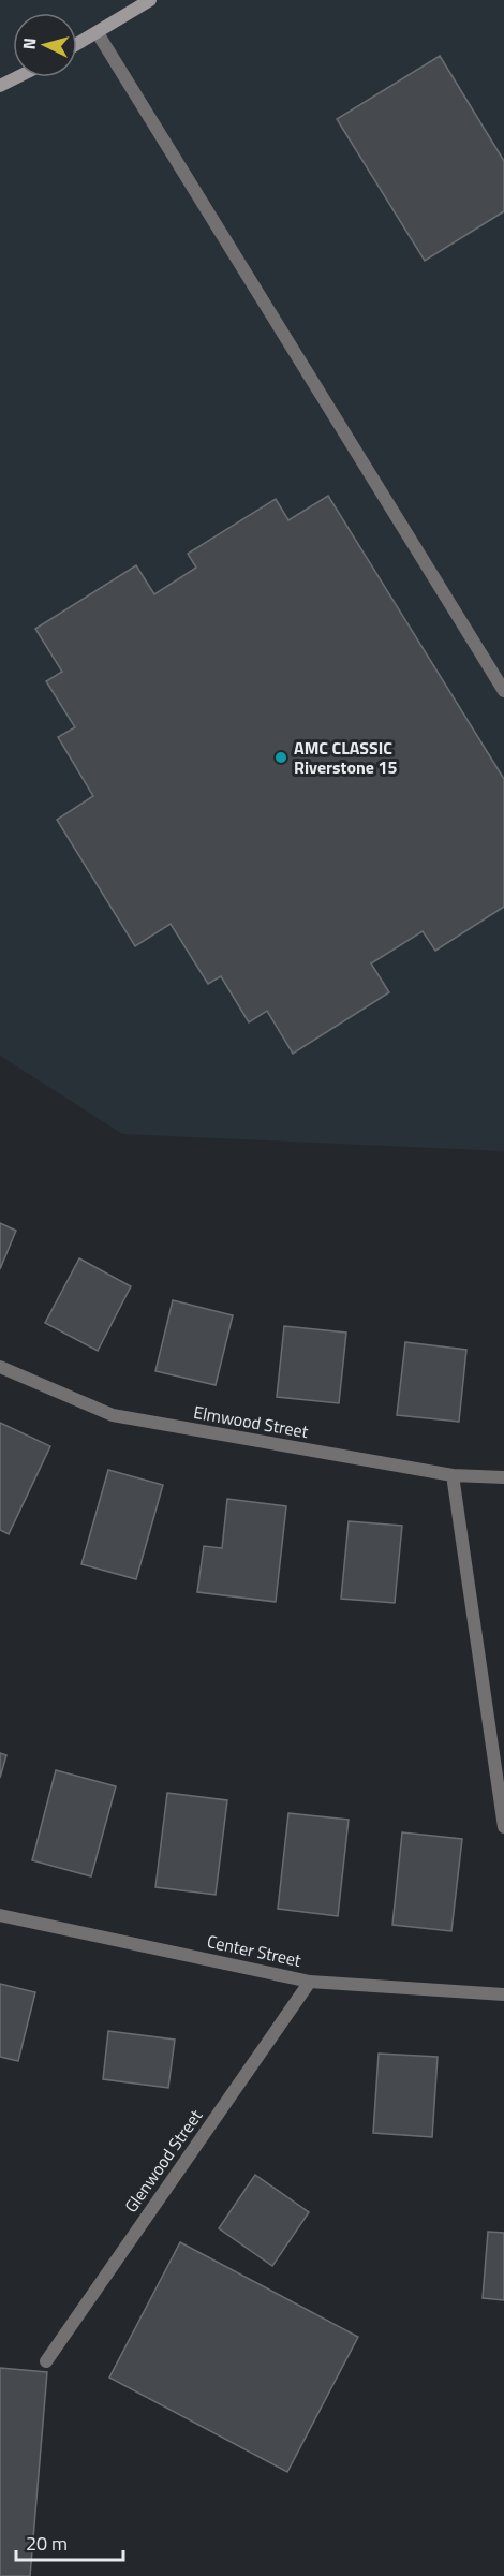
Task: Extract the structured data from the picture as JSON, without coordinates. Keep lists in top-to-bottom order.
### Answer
{
  "streets": {
    "street": ["Elmwood Street", "Center Street", "Glenwood Street"]
  },
  "crossings": [
    ["Center Street", "Glenwood Street"]
  ],
  "places": ["AMC CLASSIC Riverstone 15"],
  "scale_bar": "20 m",
  "north": "left"
}
